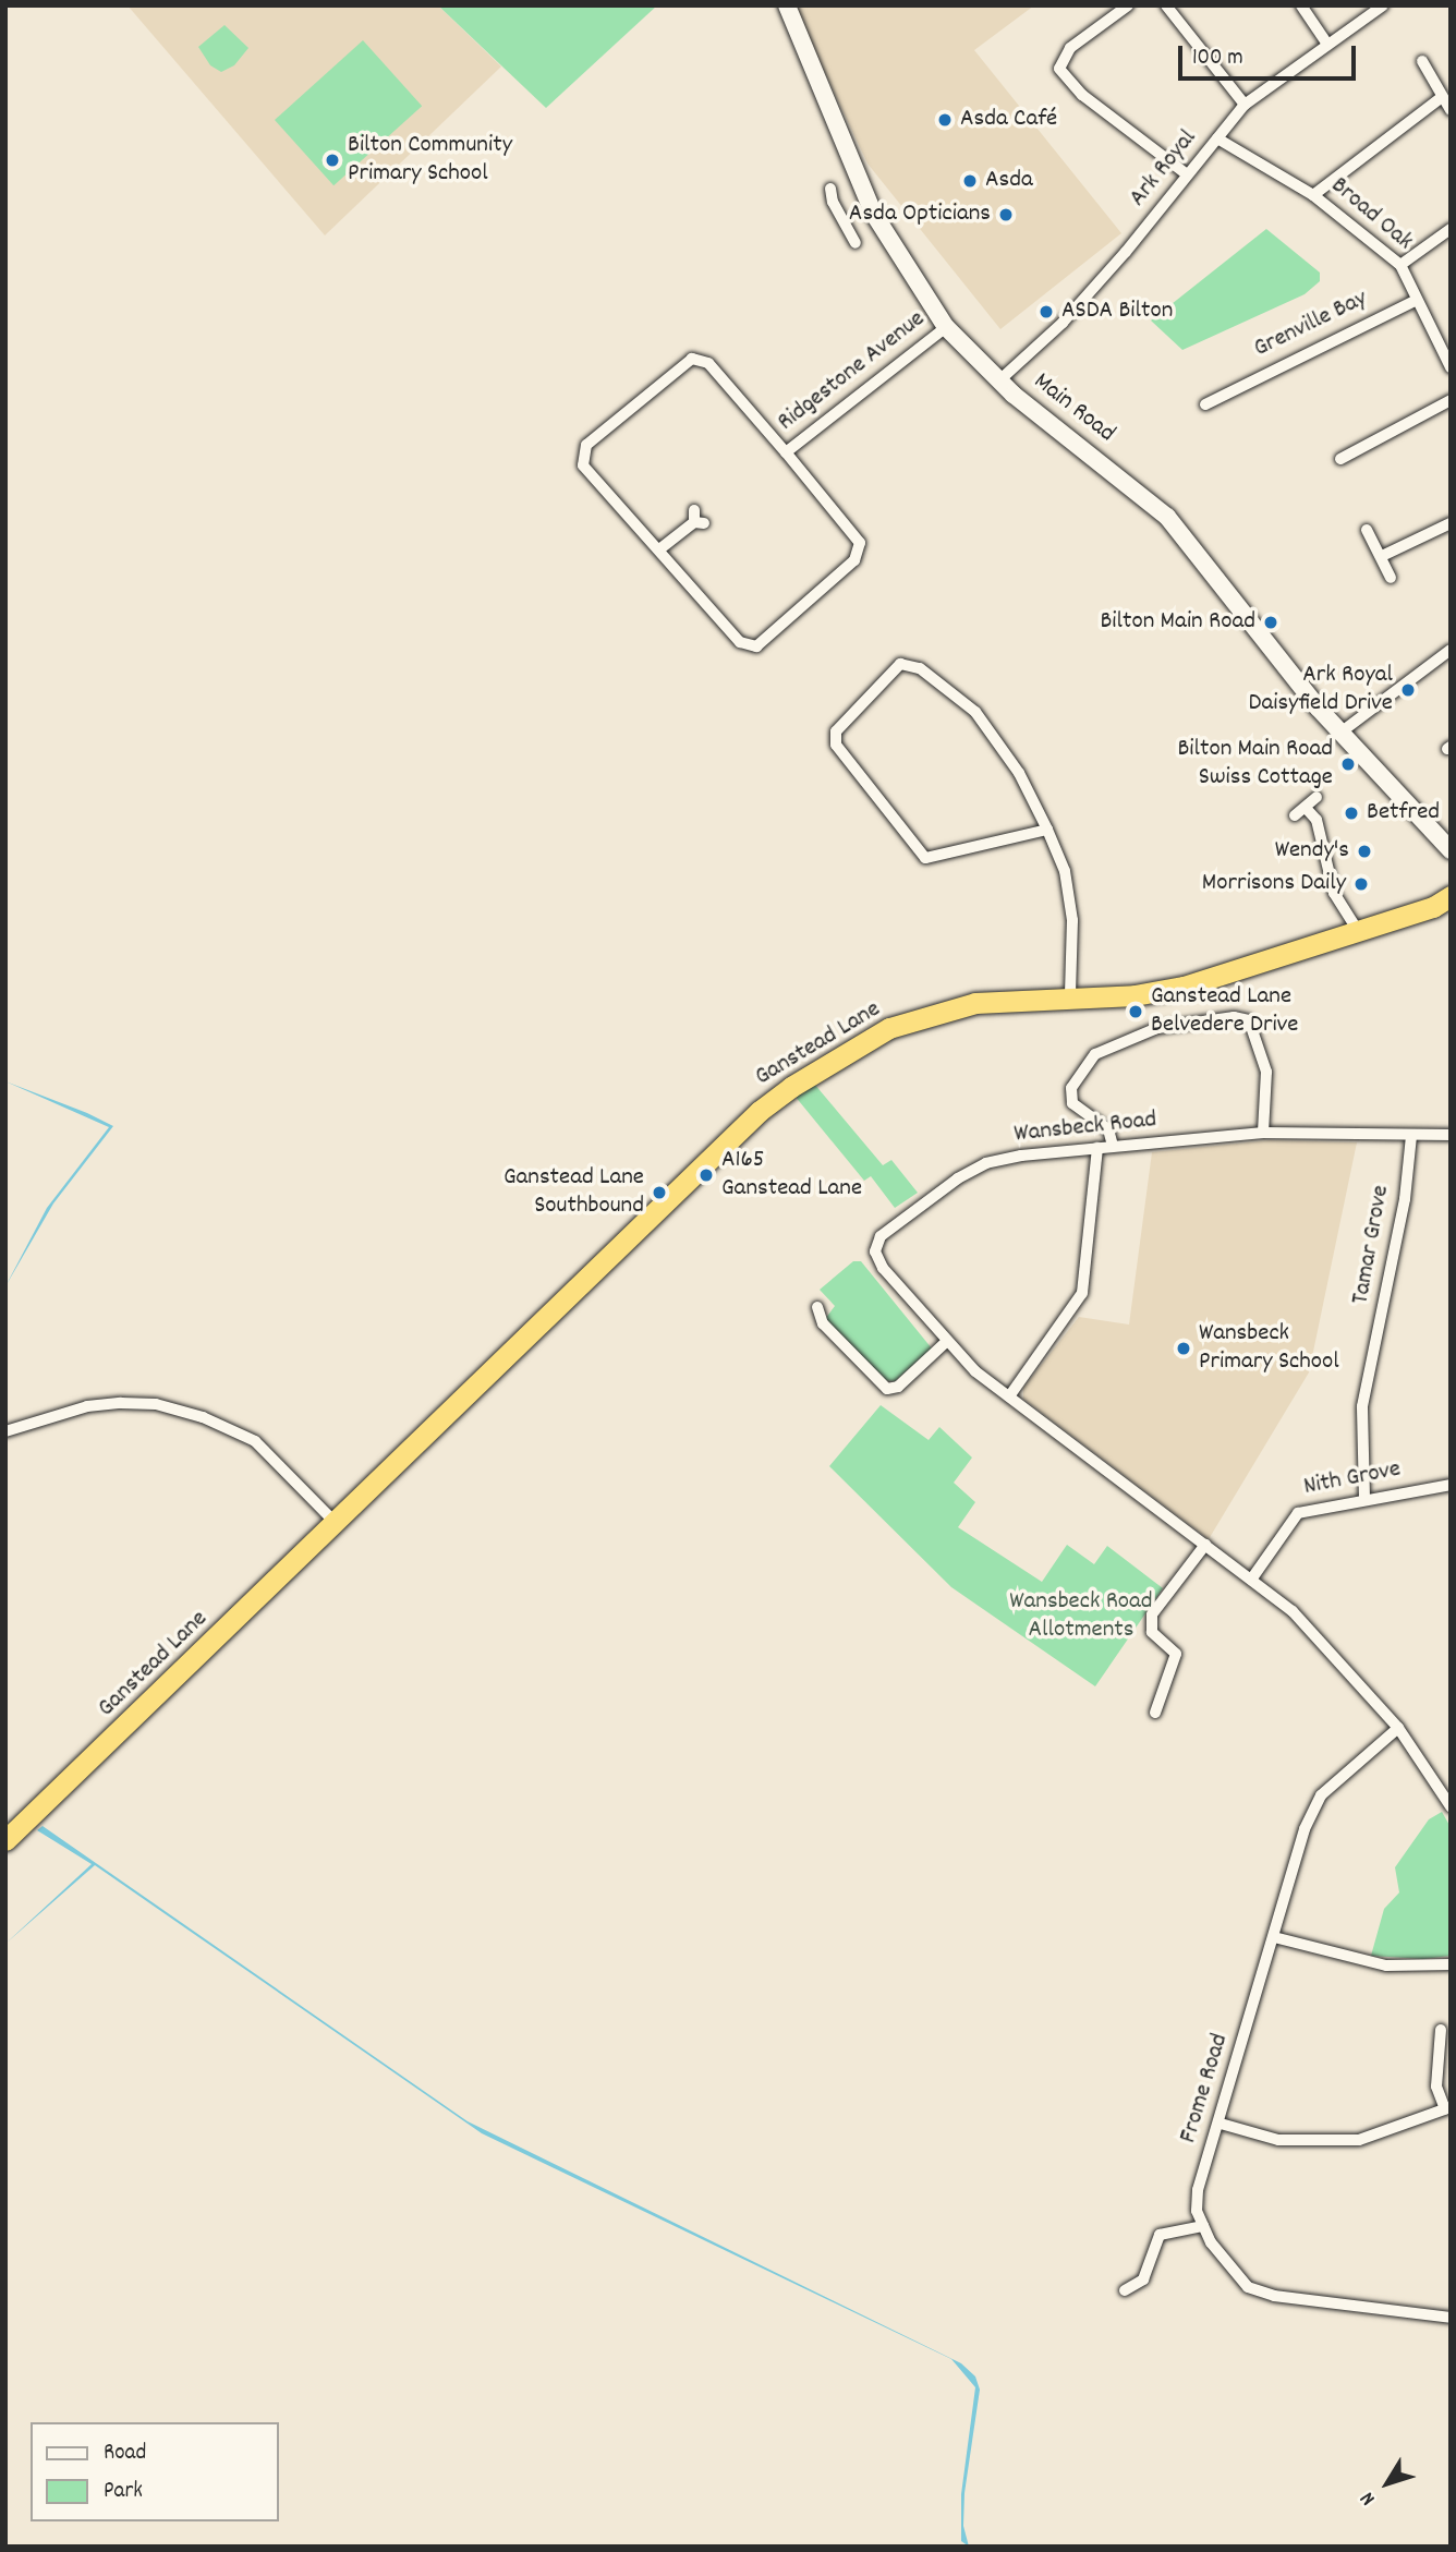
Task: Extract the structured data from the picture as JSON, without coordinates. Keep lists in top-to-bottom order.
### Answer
{
  "streets": {
    "highway": ["Ganstead Lane"],
    "main road": ["Main Road"],
    "street": [
      "Ark Royal",
      "Broad Oak",
      "Grenville Bay",
      "Ridgestone Avenue",
      "Wansbeck Road",
      "Tamar Grove",
      "Nith Grove",
      "Frome Road"
    ]
  },
  "crossings": [
    ["Ark Royal", "Broad Oak"],
    ["Ark Royal", "Main Road"],
    ["Broad Oak", "Grenville Bay"],
    ["Ridgestone Avenue", "Main Road"],
    ["Wansbeck Road", "Tamar Grove"],
    ["Wansbeck Road", "Nith Grove"],
    ["Wansbeck Road", "Frome Road"],
    ["Tamar Grove", "Nith Grove"]
  ],
  "parks": ["Wansbeck Road Allotments"],
  "places": [
    "Asda Café",
    "Bilton Community Primary School",
    "Asda",
    "Asda Opticians",
    "ASDA Bilton",
    "Bilton Main Road",
    "Ark Royal Daisyfield Drive",
    "Bilton Main Road Swiss Cottage",
    "Betfred",
    "Wendy's",
    "Morrisons Daily",
    "Ganstead Lane Belvedere Drive",
    "A165 Ganstead Lane",
    "Ganstead Lane Southbound",
    "Wansbeck Primary School"
  ],
  "legend": ["Road", "Park"],
  "scale_bar": "100 m",
  "north": "bottom left"
}
